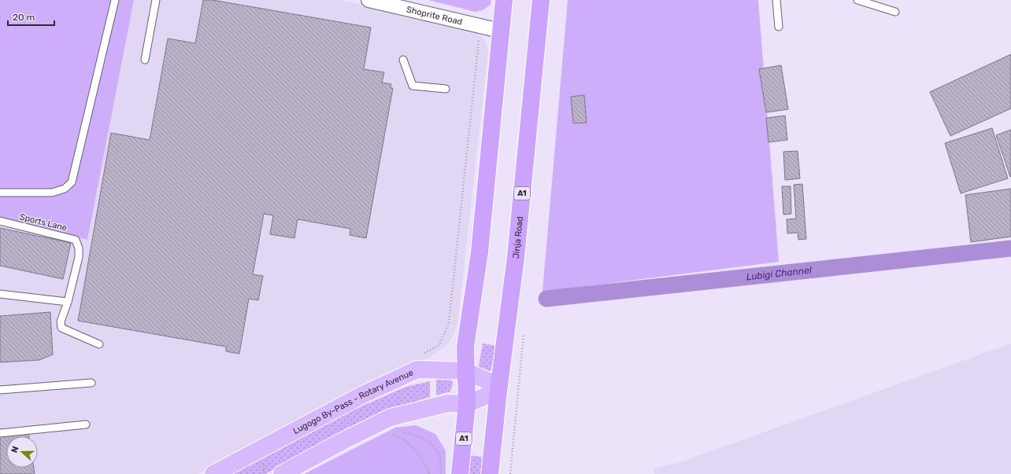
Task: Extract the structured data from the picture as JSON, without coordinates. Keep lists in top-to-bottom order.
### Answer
{
  "streets": {
    "highway": ["A1", "Jinja Road"],
    "main road": ["Lugogo By-Pass - Rotary Avenue"],
    "street": ["Shoprite Road"],
    "lane": ["Sports Lane"]
  },
  "crossings": [
    ["Shoprite Road", "A1"],
    ["A1", "Lugogo By-Pass - Rotary Avenue"],
    ["Jinja Road", "Lugogo By-Pass - Rotary Avenue"]
  ],
  "water": ["Lubigi Channel"],
  "scale_bar": "20 m",
  "north": "left"
}
